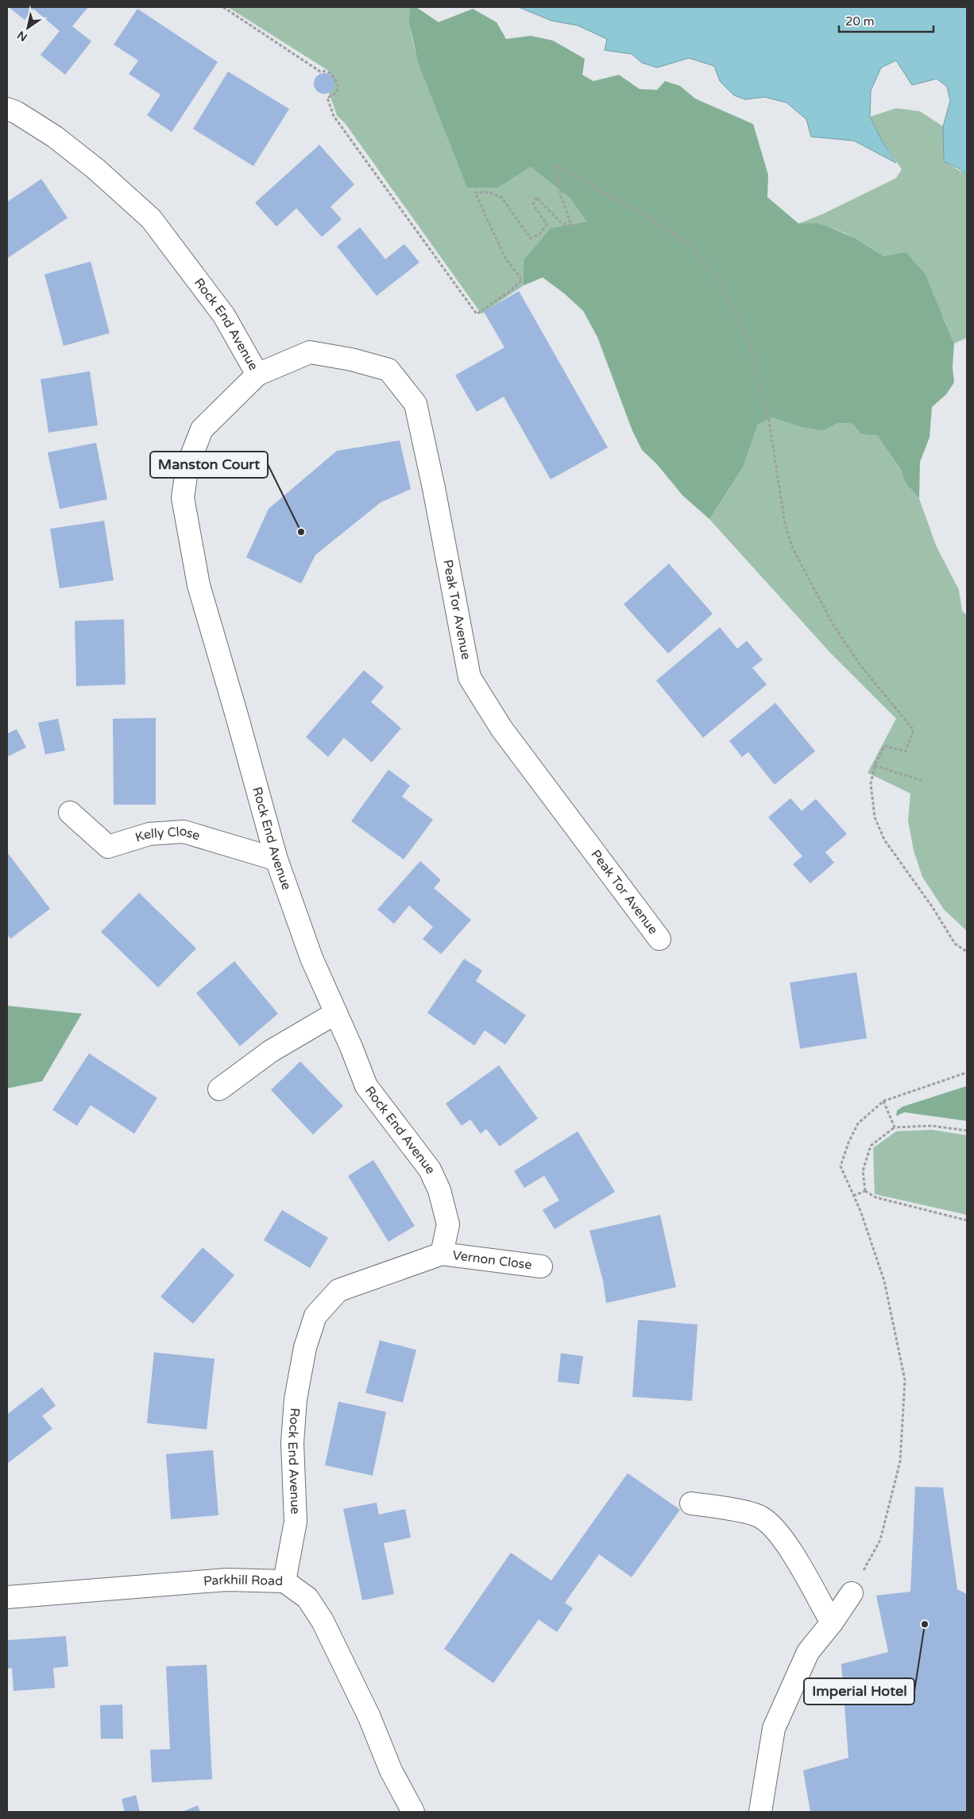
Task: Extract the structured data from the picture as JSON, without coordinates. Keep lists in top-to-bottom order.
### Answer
{
  "streets": {
    "street": [
      "Rock End Avenue",
      "Peak Tor Avenue",
      "Kelly Close",
      "Vernon Close",
      "Parkhill Road"
    ]
  },
  "crossings": [
    ["Rock End Avenue", "Peak Tor Avenue"],
    ["Rock End Avenue", "Kelly Close"],
    ["Rock End Avenue", "Vernon Close"],
    ["Rock End Avenue", "Parkhill Road"]
  ],
  "places": ["Manston Court", "Imperial Hotel"],
  "scale_bar": "20 m",
  "north": "bottom left"
}
